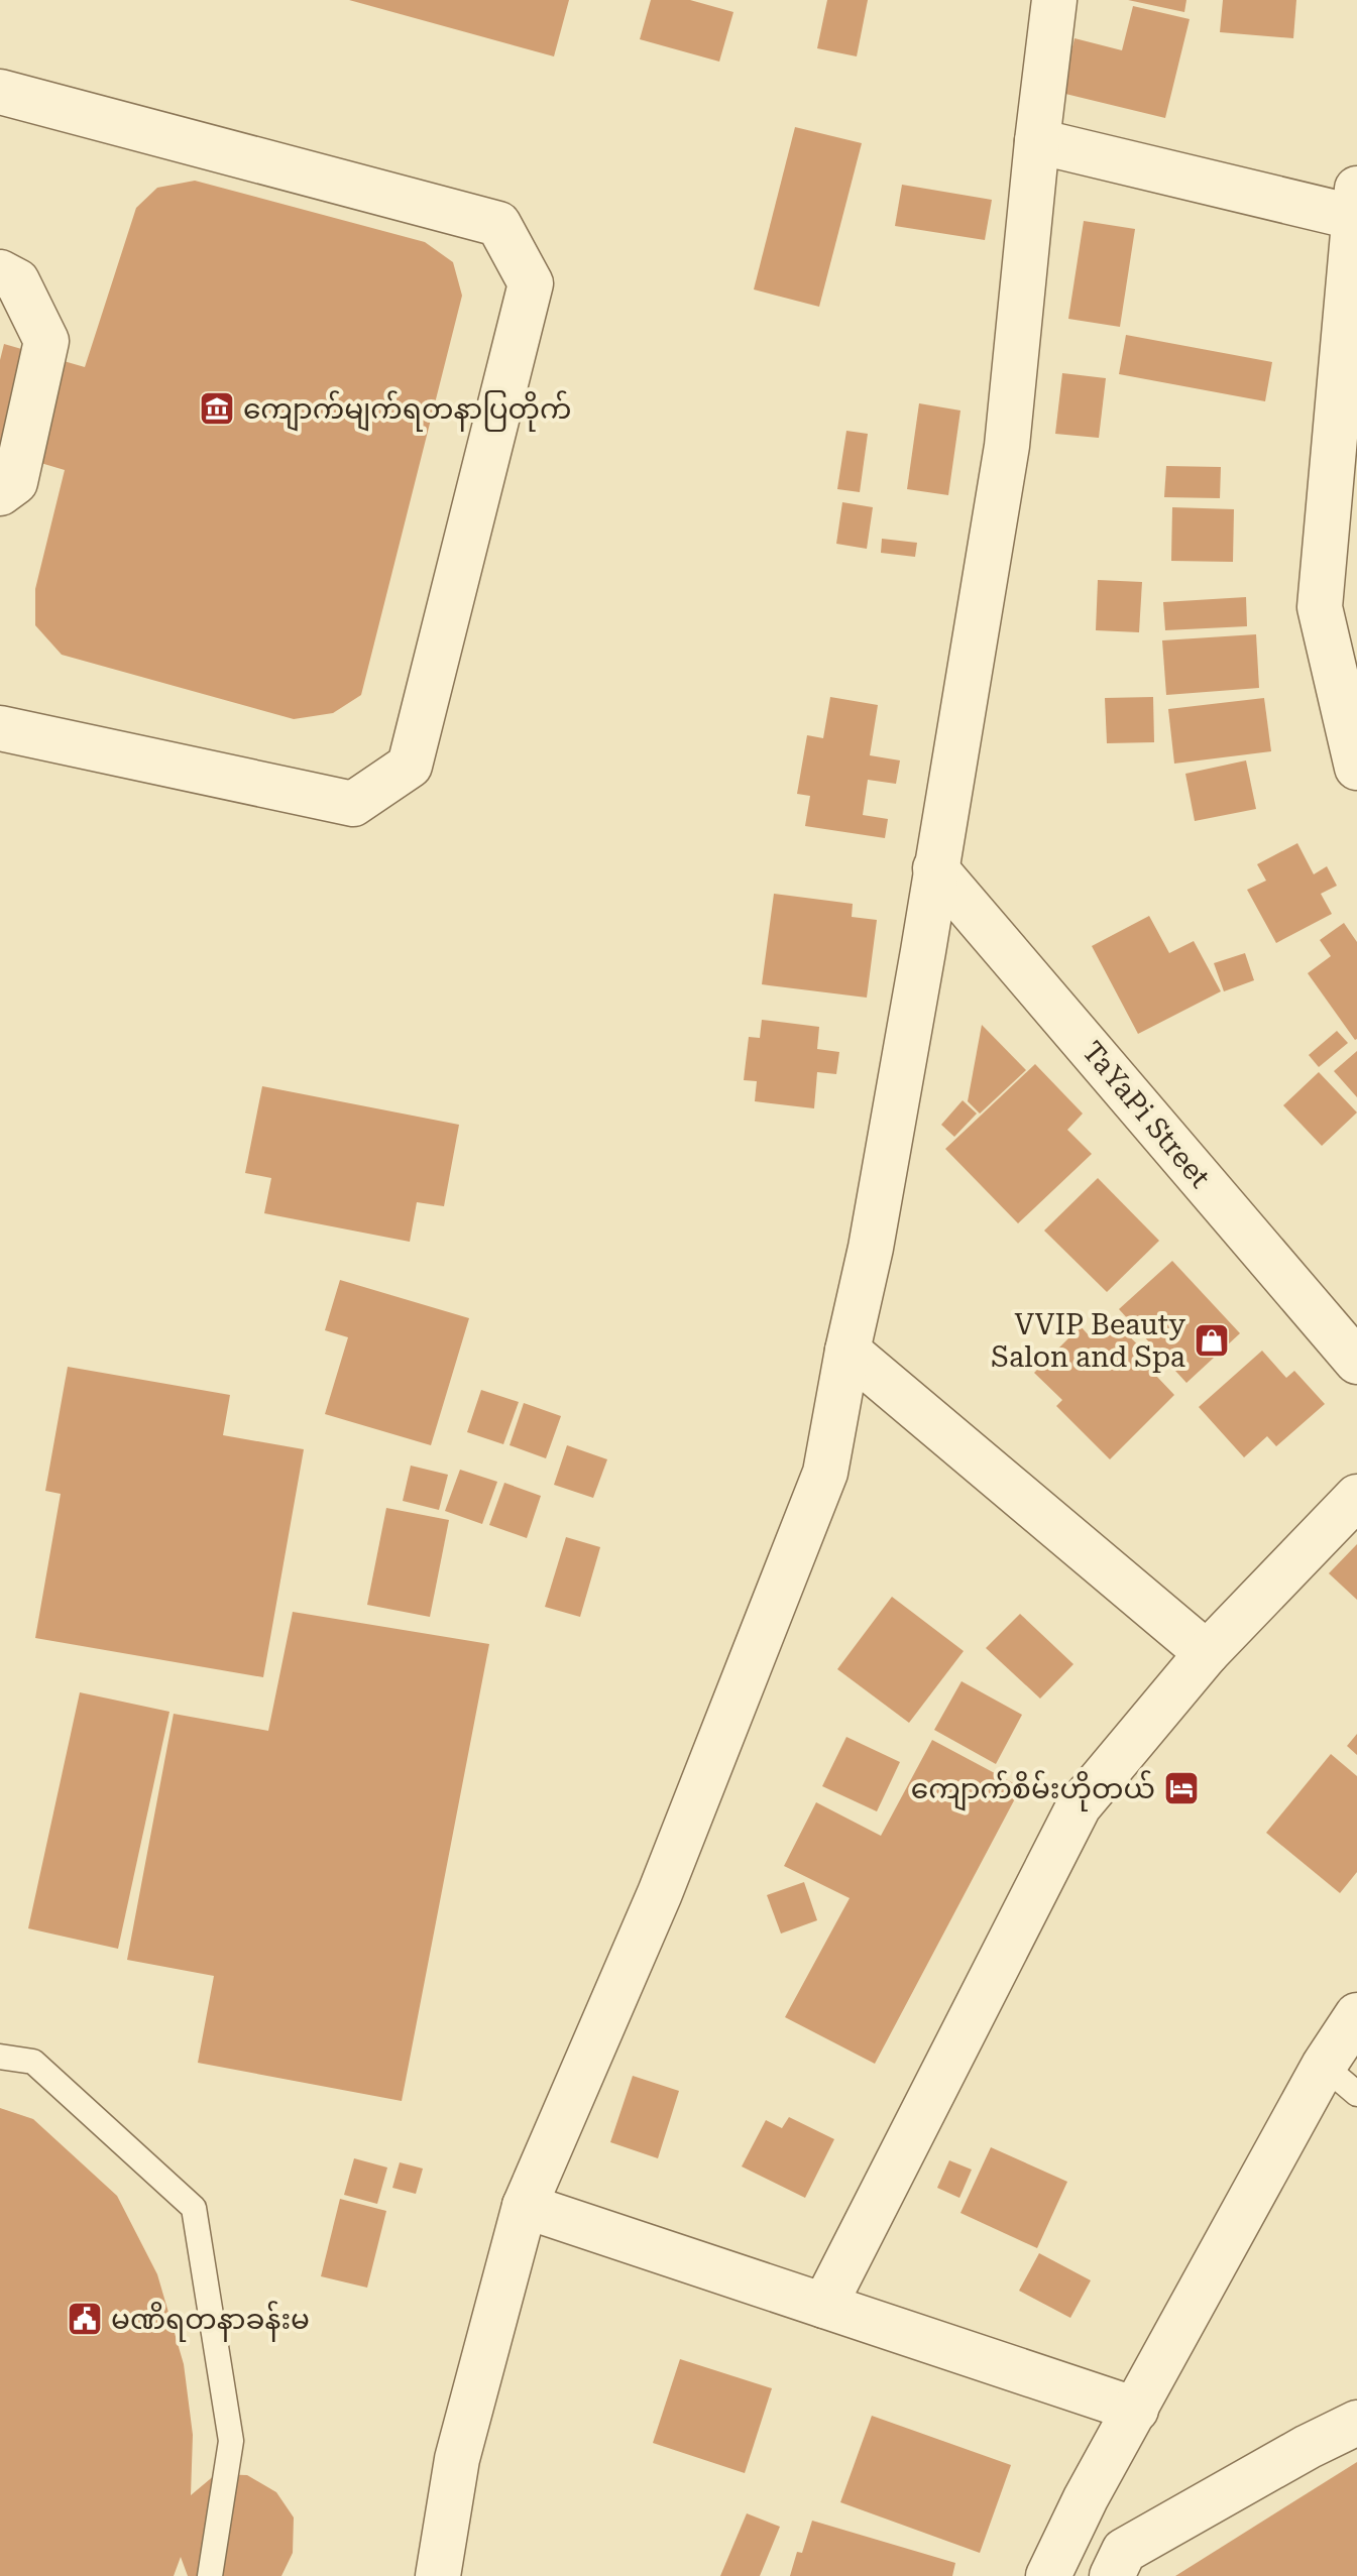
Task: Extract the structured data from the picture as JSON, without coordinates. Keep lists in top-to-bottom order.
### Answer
{
  "streets": {
    "street": ["TaYaPi Street"]
  },
  "places": {
    "museum": ["ကျောက်မျက်ရတနာပြတိုက်"],
    "shop": ["VVIP Beauty Salon and Spa"],
    "hotel": ["ကျောက်စိမ်းဟိုတယ်"],
    "public building": ["မဏိရတနာခန်းမ"]
  }
}
